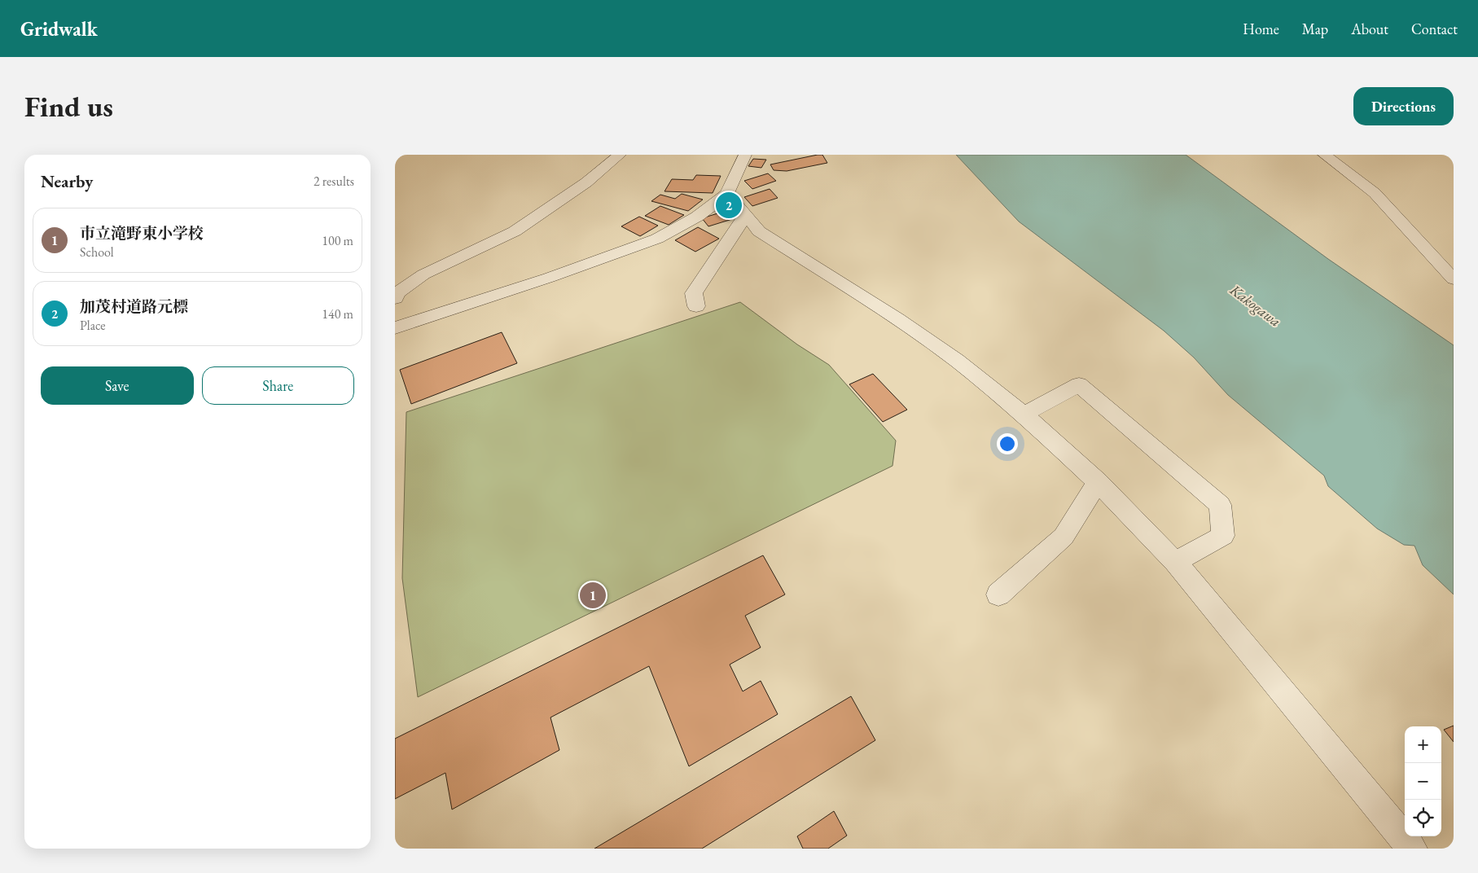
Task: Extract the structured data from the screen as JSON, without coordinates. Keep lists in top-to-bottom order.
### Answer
{
  "water": ["Kakogawa"],
  "page": {
    "header": "Gridwalk",
    "nav": [
      "Home",
      "Map",
      "About",
      "Contact"
    ],
    "buttons": [
      "Directions",
      ["Save", "Share"]
    ],
    "title": "Find us",
    "heading": ["Nearby", "2 results"],
    "pins": ["2", "1"],
    "list": [
      {
        "mark": "1",
        "name": "市立滝野東小学校",
        "note": "School",
        "value": "100 m"
      },
      {
        "mark": "2",
        "name": "加茂村道路元標",
        "note": "Place",
        "value": "140 m"
      }
    ],
    "map_buttons": ["+", "−"]
  }
}
